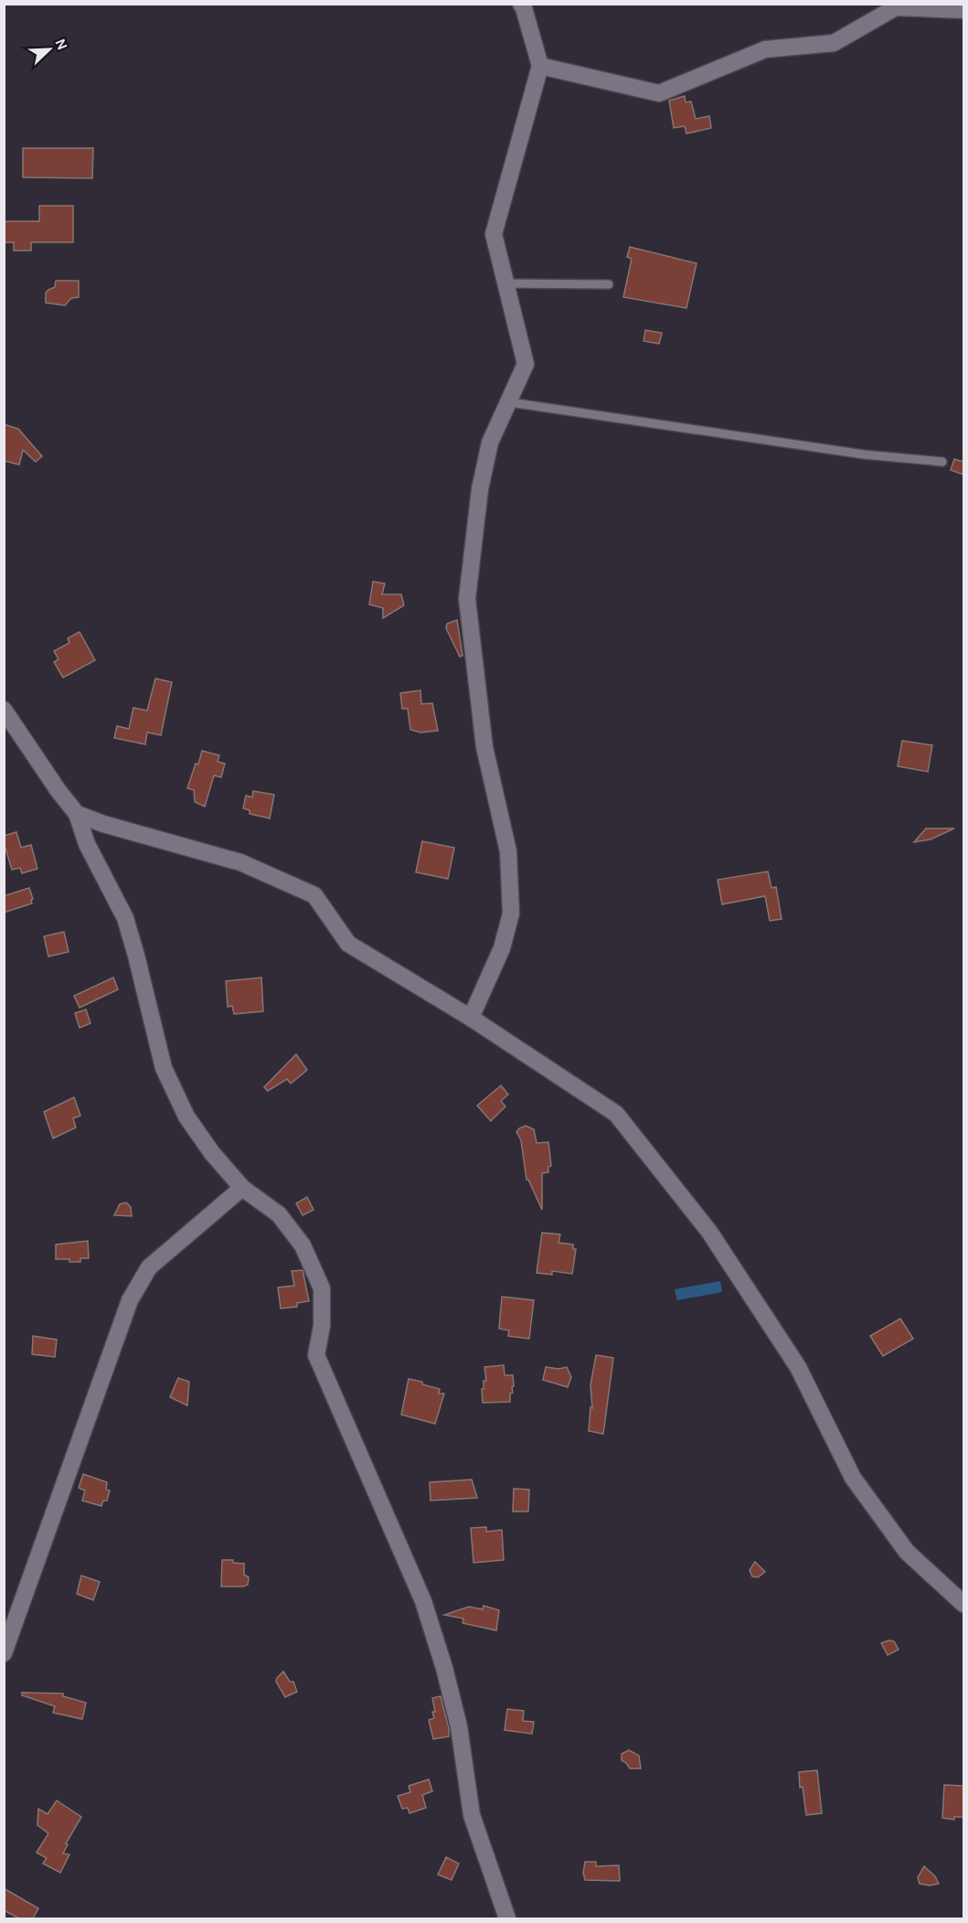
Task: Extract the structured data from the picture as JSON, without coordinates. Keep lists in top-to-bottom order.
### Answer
{
  "north": "top right"
}
